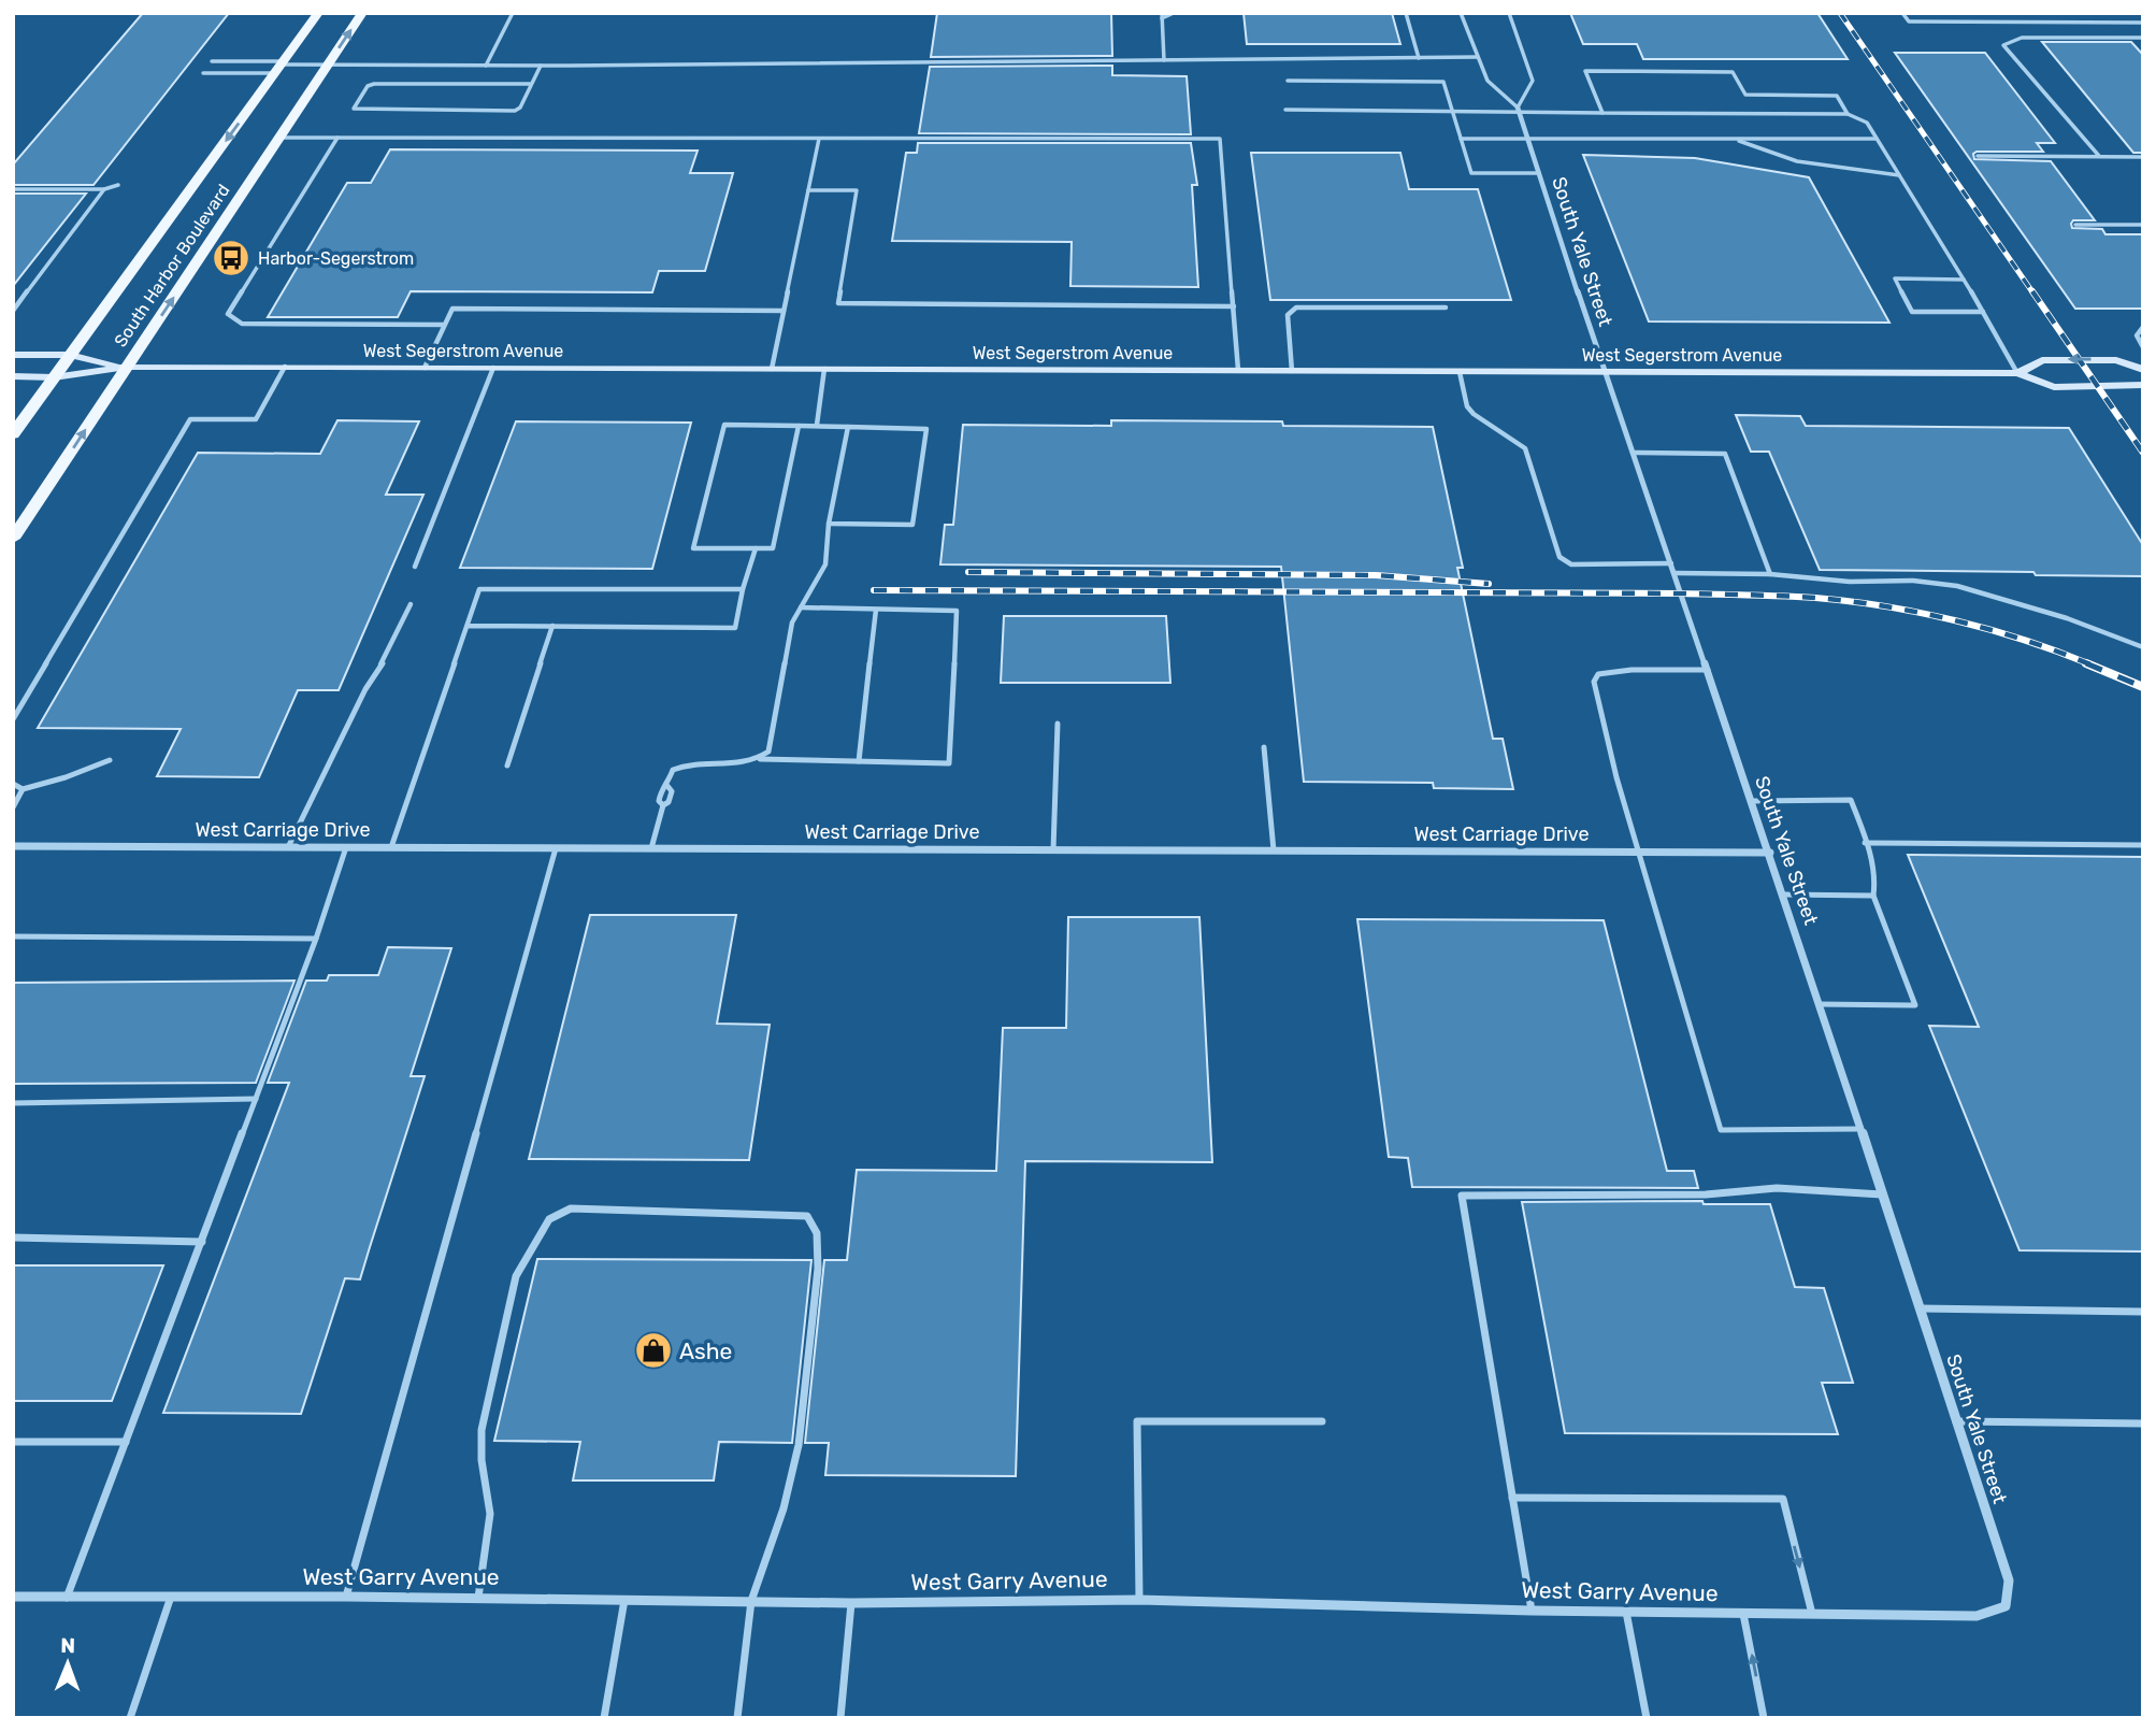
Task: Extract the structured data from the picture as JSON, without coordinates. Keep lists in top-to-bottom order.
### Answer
{
  "streets": {
    "main road": ["South Harbor Boulevard", "West Segerstrom Avenue"],
    "street": ["South Yale Street", "West Carriage Drive", "West Garry Avenue"]
  },
  "crossings": [
    ["South Yale Street", "West Segerstrom Avenue"],
    ["South Yale Street", "West Carriage Drive"],
    ["South Yale Street", "West Garry Avenue"],
    ["South Harbor Boulevard", "West Segerstrom Avenue"]
  ],
  "places": {
    "bus stop": ["Harbor-Segerstrom"],
    "shop": ["Ashe"]
  },
  "north": "top"
}
